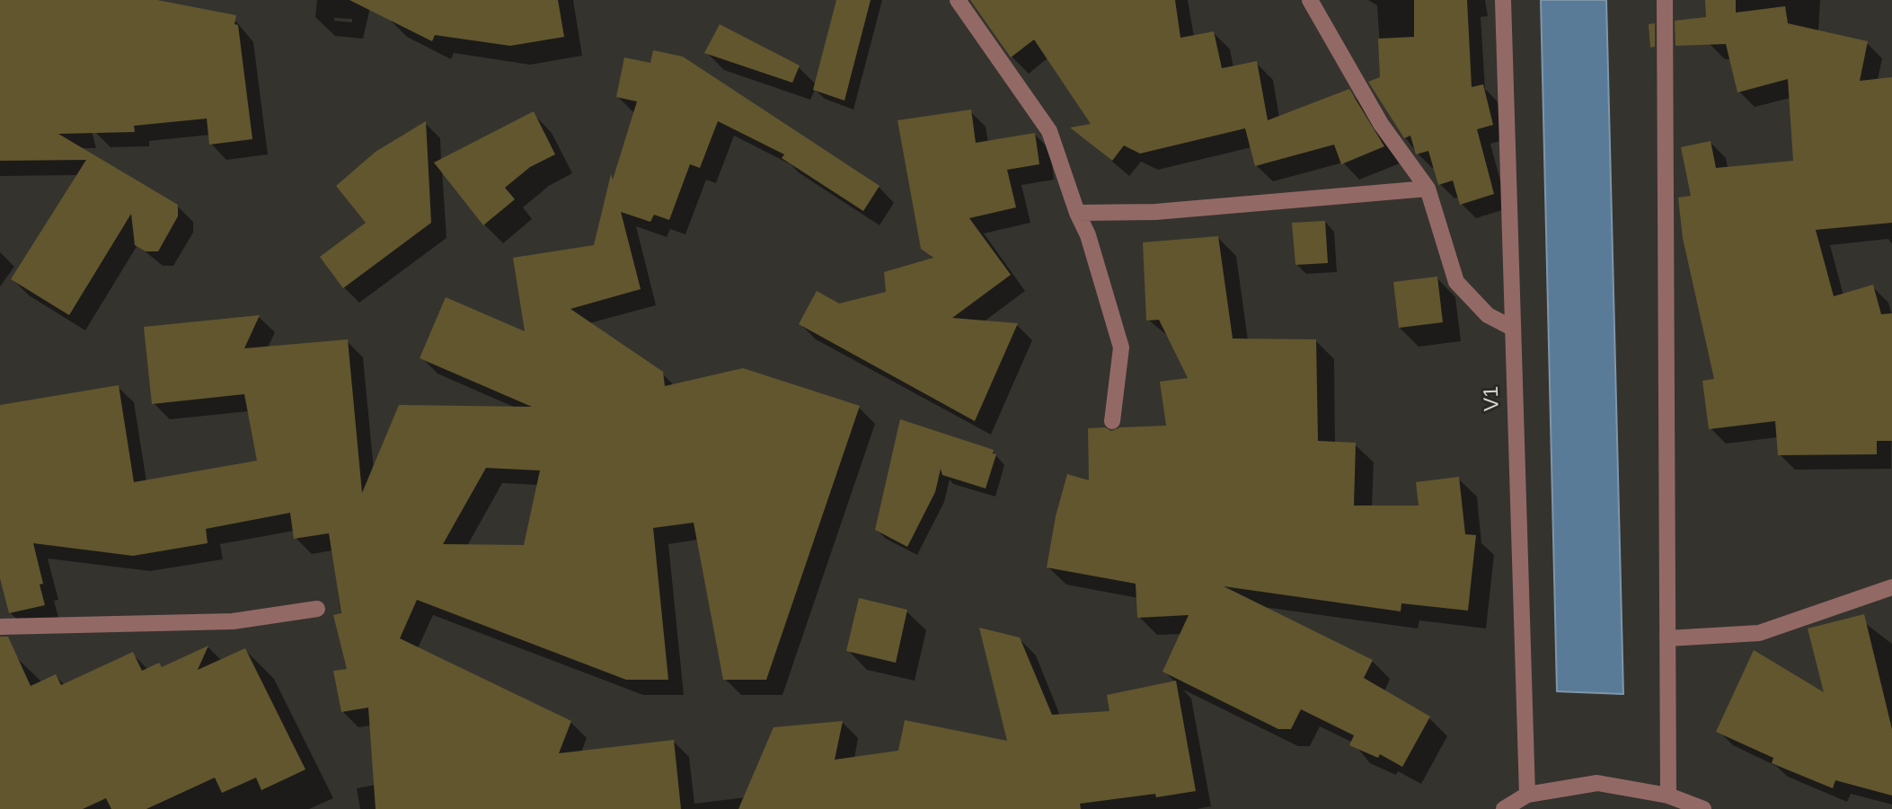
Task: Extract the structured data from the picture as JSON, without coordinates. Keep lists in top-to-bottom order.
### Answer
{
  "streets": {
    "street": ["V1"]
  }
}
